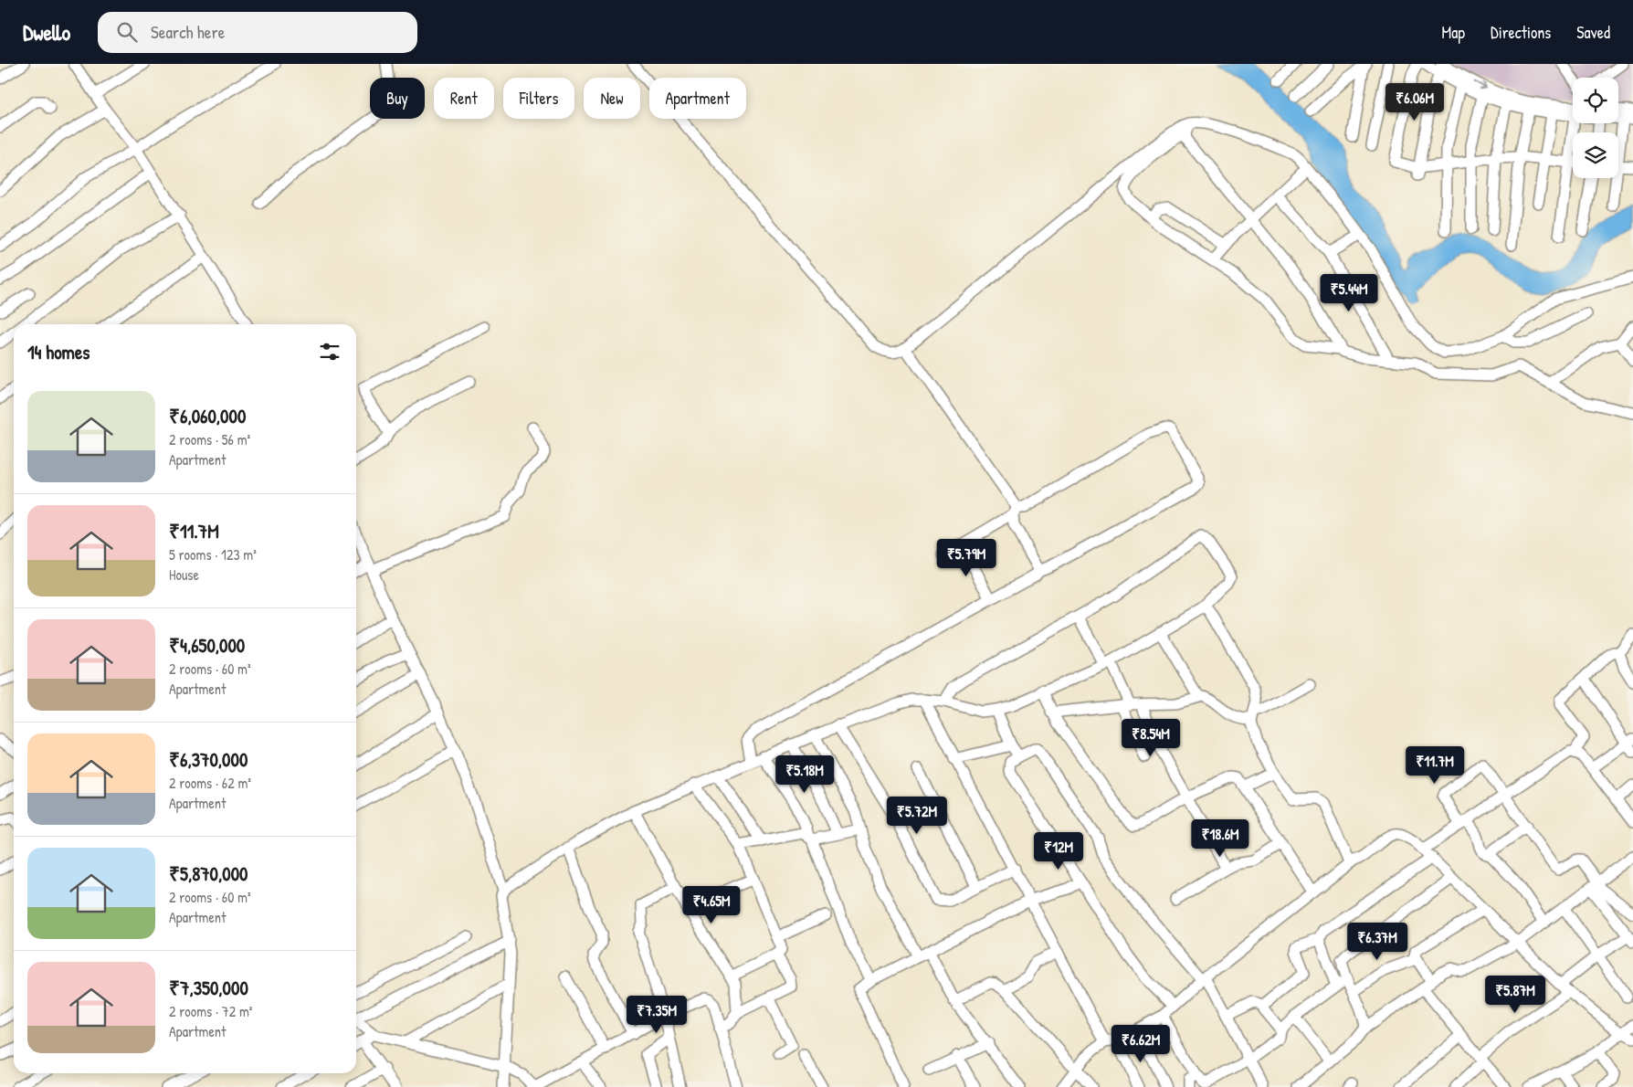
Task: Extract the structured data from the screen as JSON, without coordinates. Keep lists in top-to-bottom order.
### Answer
{
  "page": {
    "header": "Dwello",
    "search": "Search here",
    "nav": ["Map", "Directions", "Saved"],
    "chip": [
      "Buy",
      "Rent",
      "Filters",
      "New",
      "Apartment"
    ],
    "price": [
      "₹6.06M",
      "₹5.44M",
      "₹5.79M",
      "₹8.54M",
      "₹11.7M",
      "₹5.18M",
      "₹5.72M",
      "₹18.6M",
      "₹12M",
      "₹4.65M",
      "₹6.37M",
      "₹5.87M",
      "₹7.35M",
      "₹6.62M"
    ],
    "heading": "14 homes",
    "list": [
      {
        "name": "₹6,060,000",
        "note": "2 rooms · 56 m² · Apartment"
      },
      {
        "name": "₹11.7M",
        "note": "5 rooms · 123 m² · House"
      },
      {
        "name": "₹4,650,000",
        "note": "2 rooms · 60 m² · Apartment"
      },
      {
        "name": "₹6,370,000",
        "note": "2 rooms · 62 m² · Apartment"
      },
      {
        "name": "₹5,870,000",
        "note": "2 rooms · 60 m² · Apartment"
      },
      {
        "name": "₹7,350,000",
        "note": "2 rooms · 72 m² · Apartment"
      }
    ]
  }
}
